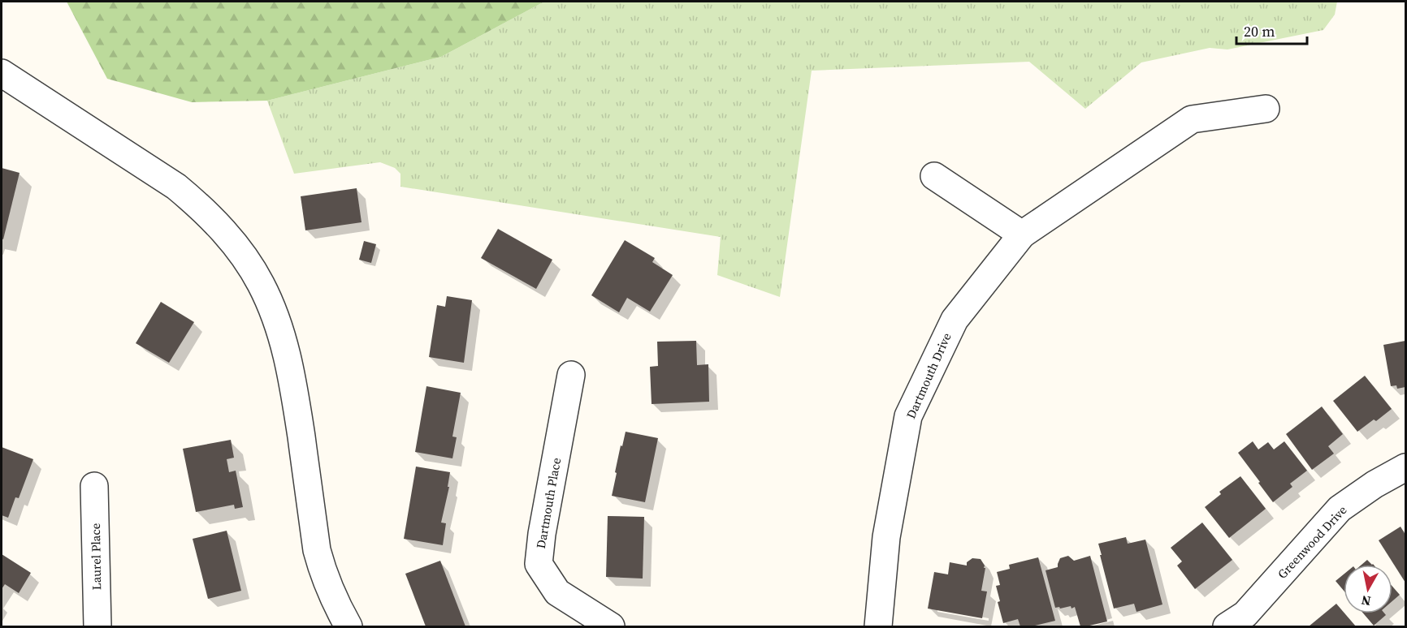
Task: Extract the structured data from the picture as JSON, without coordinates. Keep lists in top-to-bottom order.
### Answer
{
  "streets": {
    "street": [
      "Dartmouth Drive",
      "Dartmouth Place",
      "Greenwood Drive",
      "Laurel Place"
    ]
  },
  "scale_bar": "20 m",
  "north": "bottom"
}
